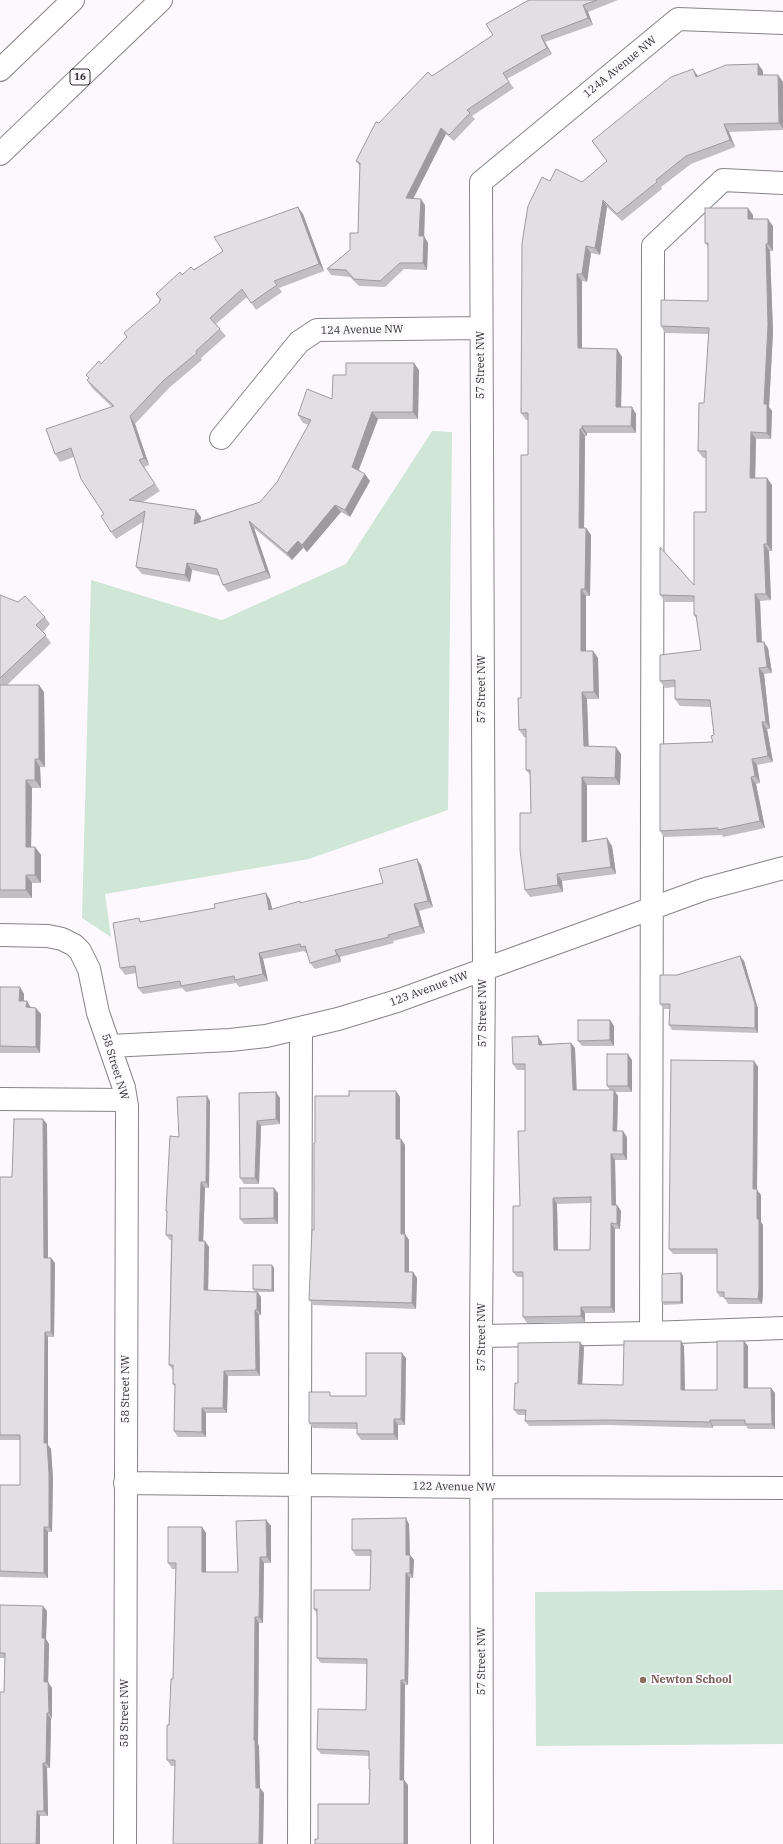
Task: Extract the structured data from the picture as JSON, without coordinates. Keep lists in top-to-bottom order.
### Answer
{
  "streets": {
    "main road": [
      "124A Avenue NW",
      "16",
      "124 Avenue NW",
      "57 Street NW",
      "123 Avenue NW",
      "58 Street NW",
      "122 Avenue NW"
    ]
  },
  "crossings": [
    ["124A Avenue NW", "57 Street NW"],
    ["124 Avenue NW", "57 Street NW"],
    ["57 Street NW", "123 Avenue NW"],
    ["57 Street NW", "122 Avenue NW"],
    ["123 Avenue NW", "58 Street NW"],
    ["58 Street NW", "122 Avenue NW"]
  ],
  "places": ["Newton School"]
}
